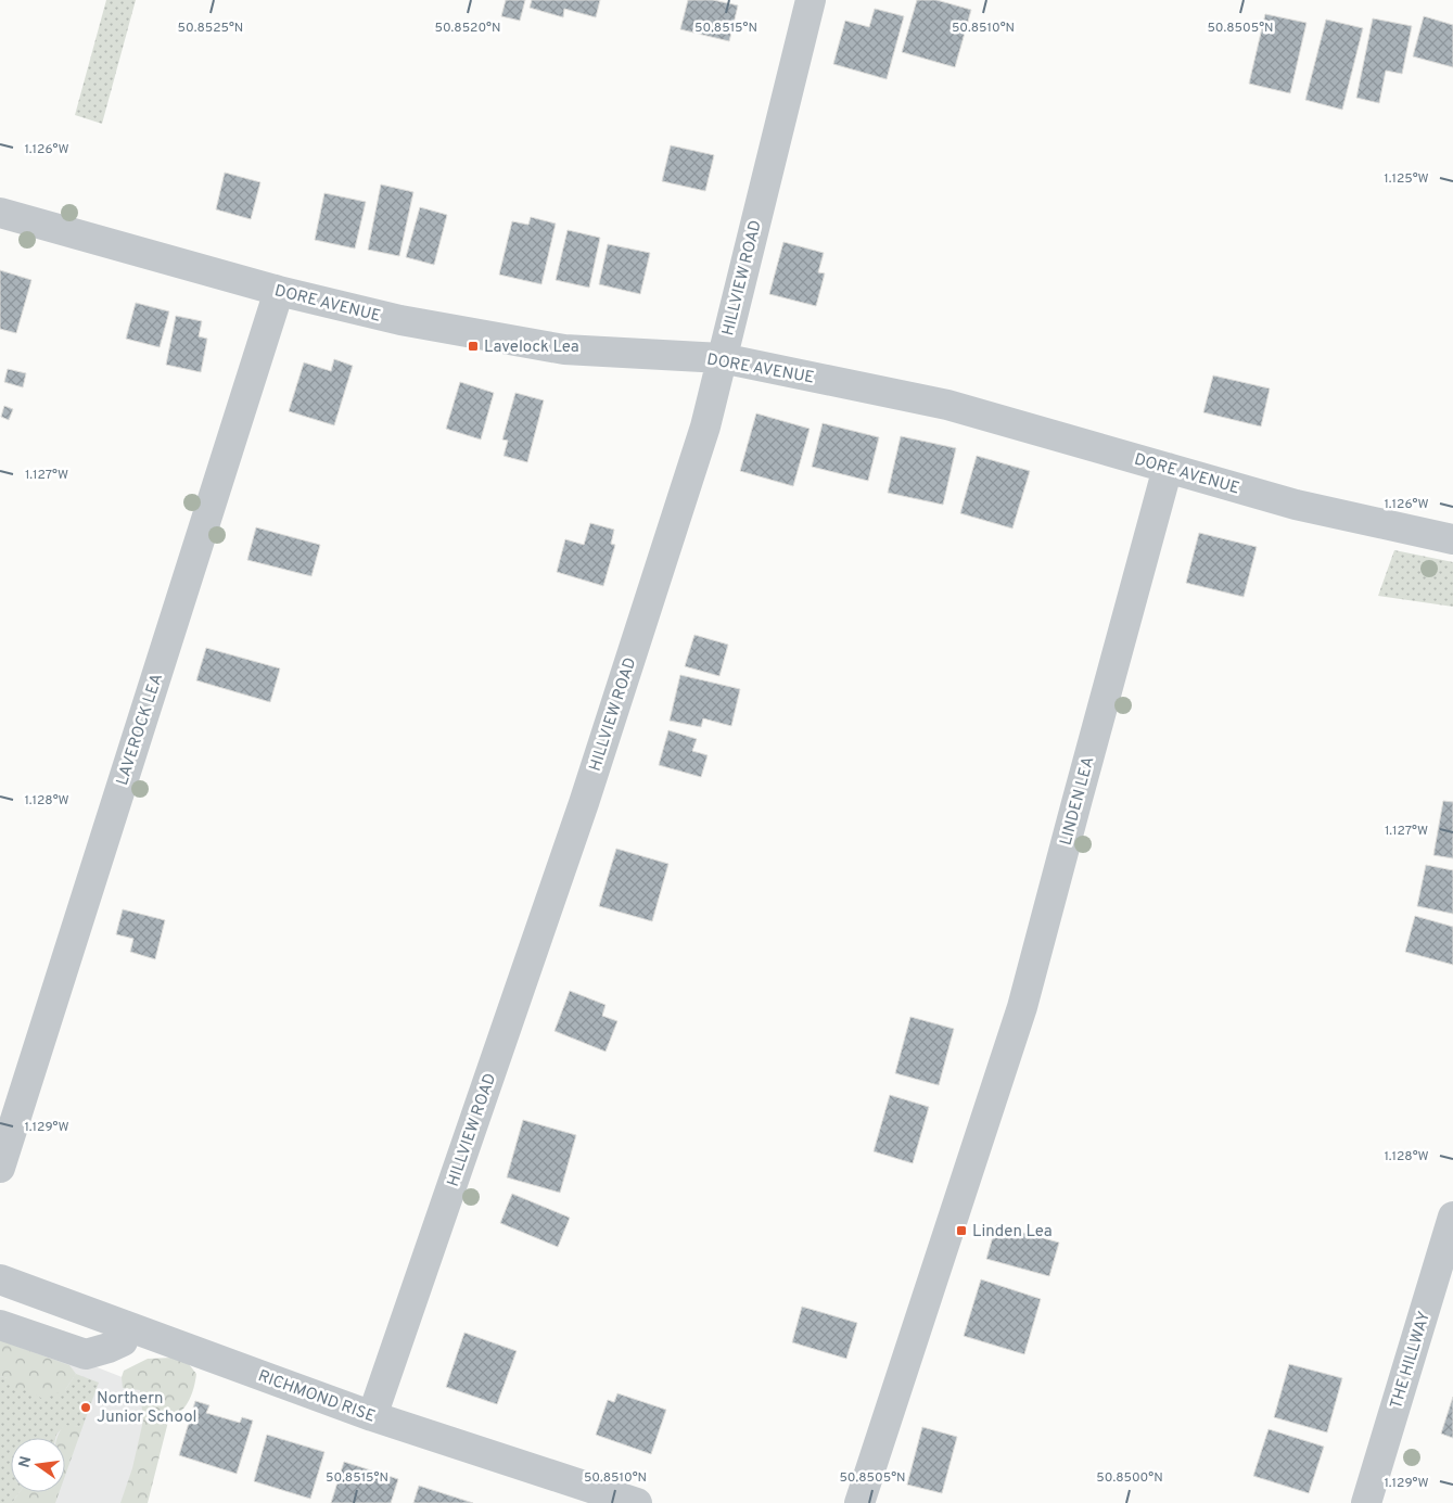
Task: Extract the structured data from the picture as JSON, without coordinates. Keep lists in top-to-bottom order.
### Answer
{
  "streets": {
    "street": [
      "HILLVIEW ROAD",
      "DORE AVENUE",
      "LAVEROCK LEA",
      "LINDEN LEA",
      "THE HILLWAY",
      "RICHMOND RISE"
    ]
  },
  "crossings": [
    ["HILLVIEW ROAD", "DORE AVENUE"],
    ["HILLVIEW ROAD", "RICHMOND RISE"],
    ["DORE AVENUE", "LAVEROCK LEA"],
    ["DORE AVENUE", "LINDEN LEA"]
  ],
  "places": {
    "transit": ["Lavelock Lea", "Linden Lea"],
    "other": ["Northern Junior School"]
  },
  "north": "left",
  "coordinates": [
    "50.8525°N",
    "50.8520°N",
    "50.8515°N",
    "50.8510°N",
    "50.8505°N",
    "1.126°W",
    "1.125°W",
    "1.127°W",
    "1.128°W",
    "1.129°W",
    "50.8500°N"
  ]
}
